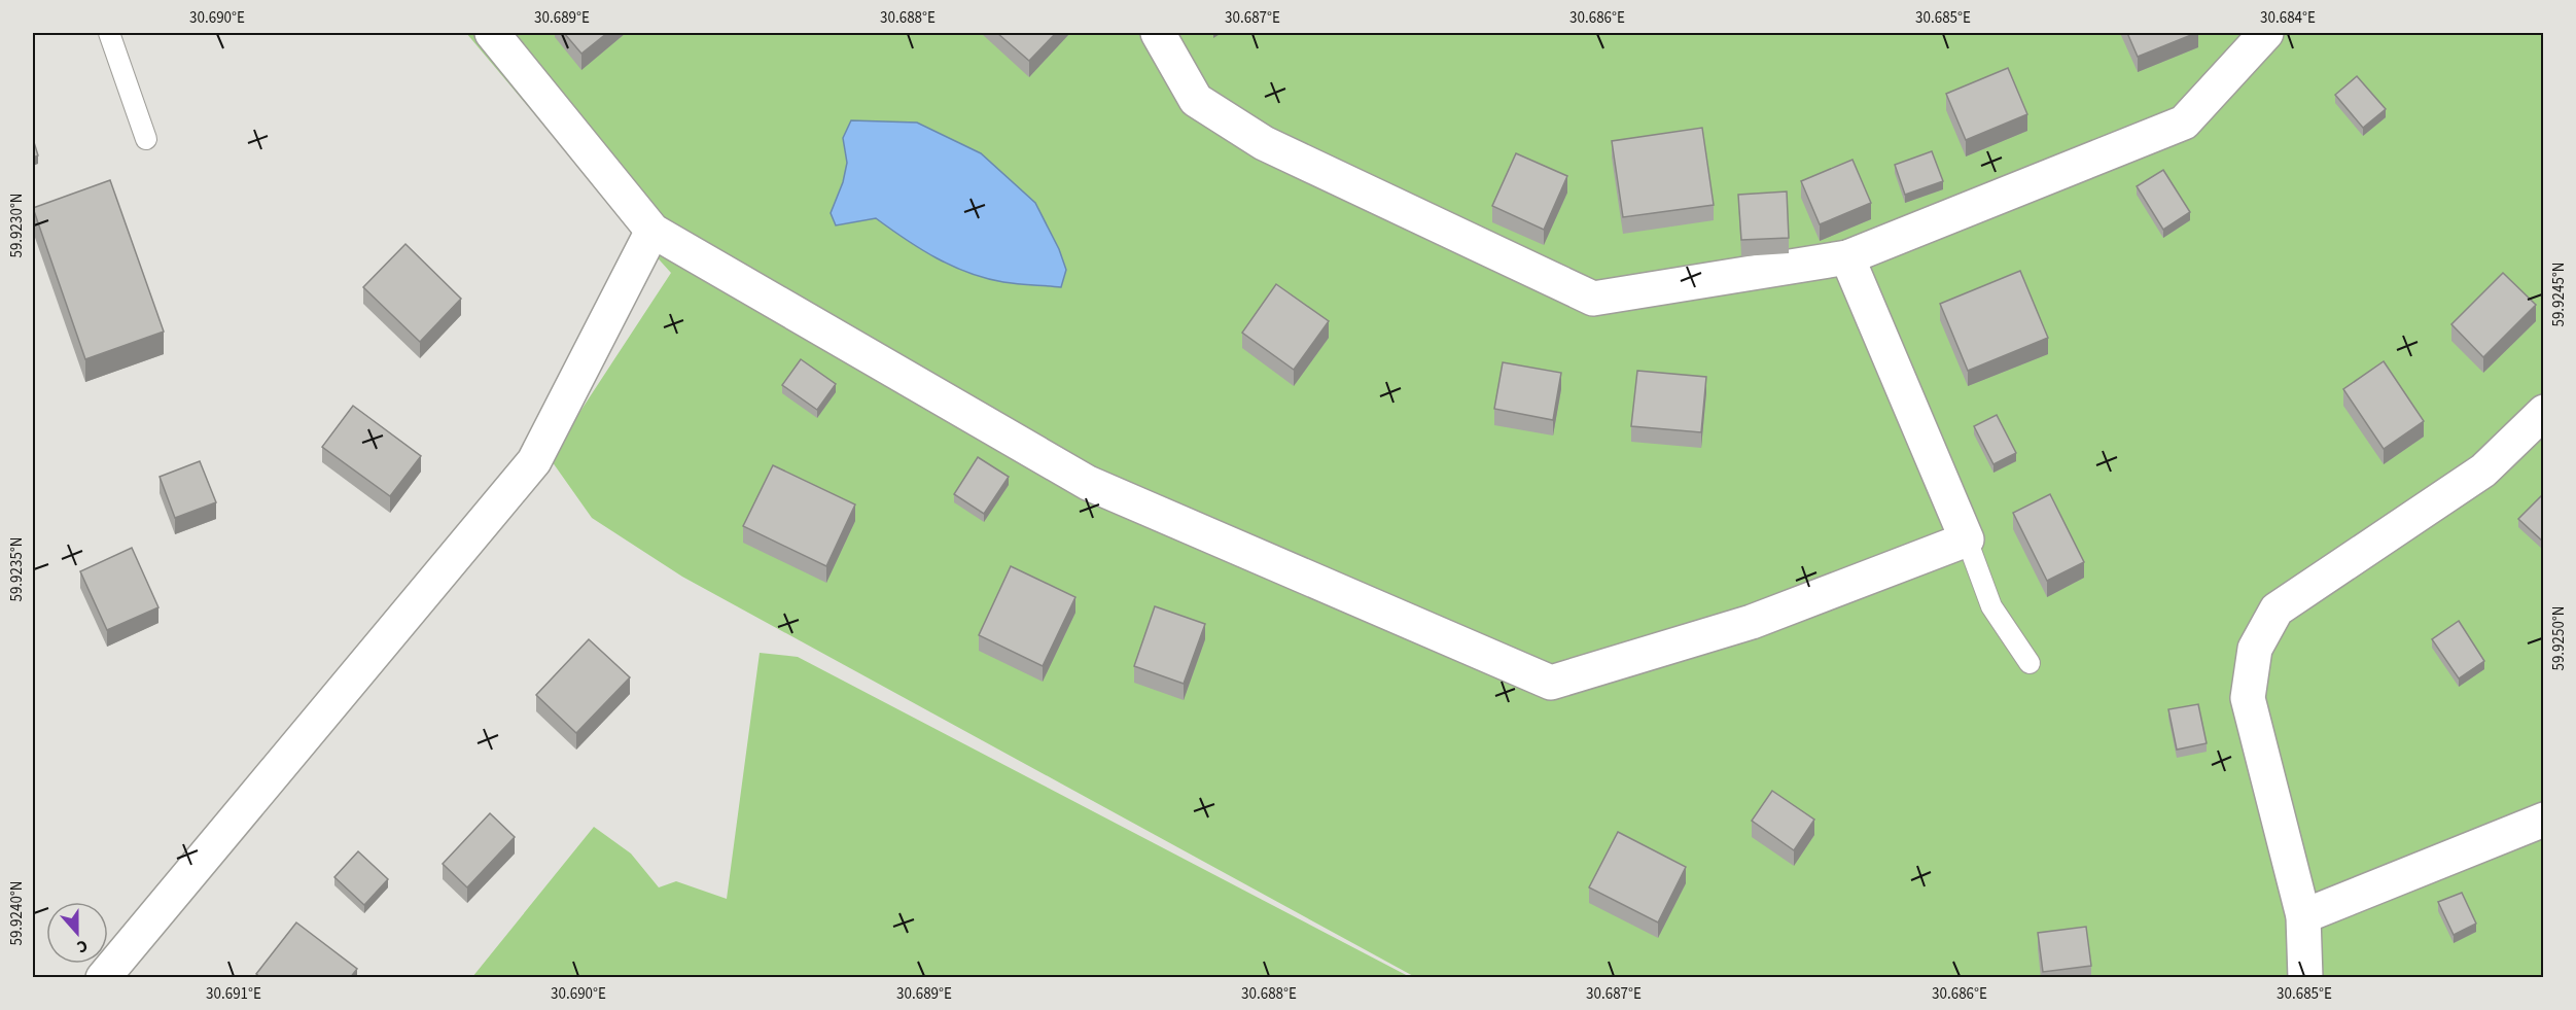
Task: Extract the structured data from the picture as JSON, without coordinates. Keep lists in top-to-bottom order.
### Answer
{
  "north": "bottom",
  "coordinates": [
    "30.690°E",
    "30.689°E",
    "30.688°E",
    "30.687°E",
    "30.686°E",
    "30.685°E",
    "30.684°E",
    "59.9230°N",
    "59.9245°N",
    "59.9235°N",
    "59.9250°N",
    "59.9240°N",
    "30.691°E"
  ]
}
